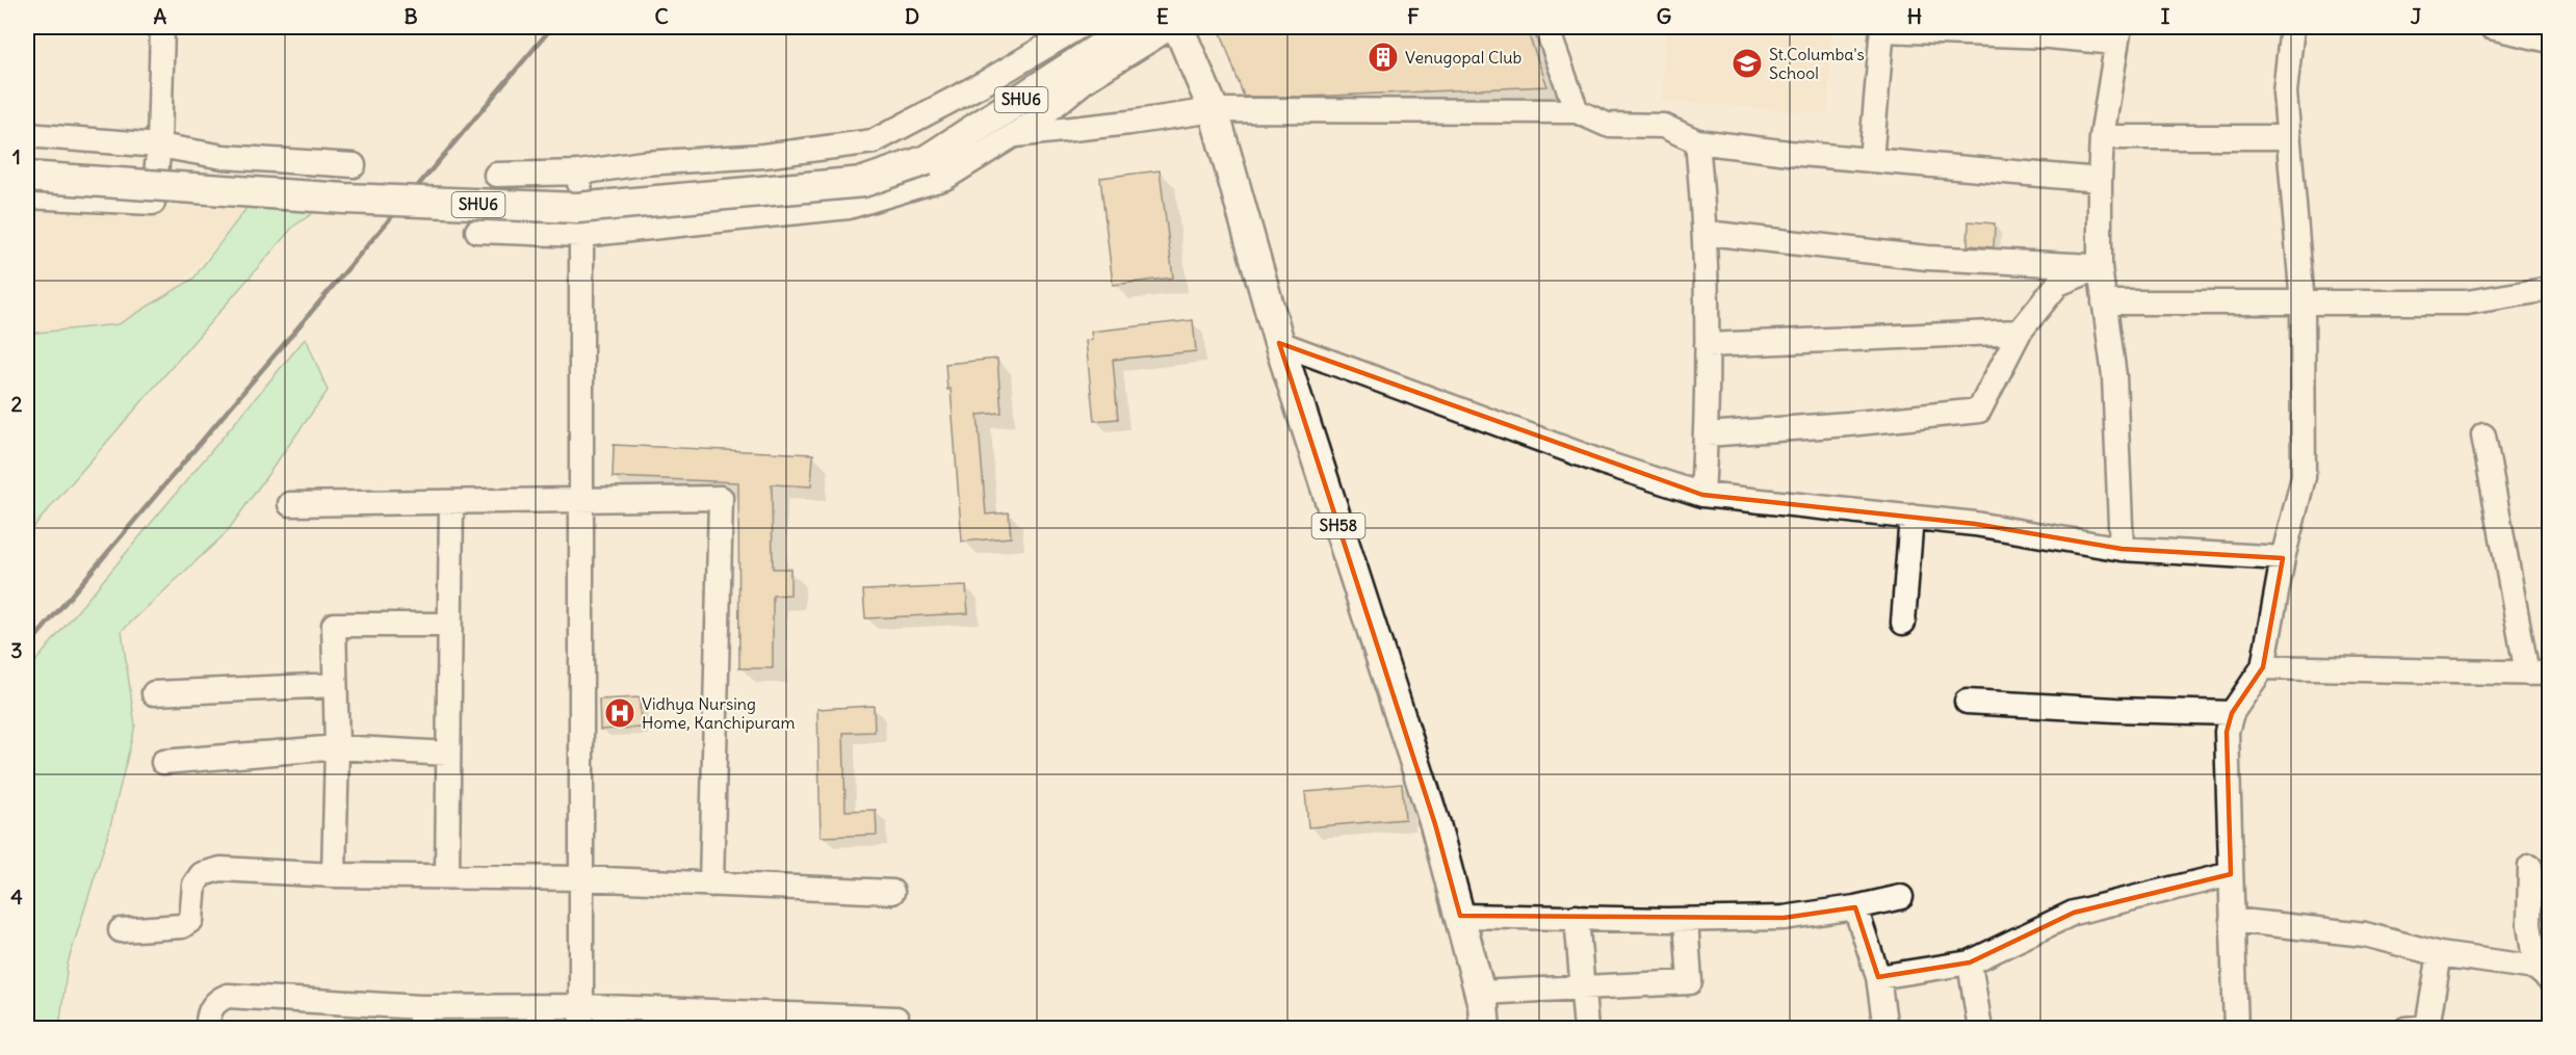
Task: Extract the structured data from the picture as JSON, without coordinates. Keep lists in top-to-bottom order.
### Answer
{
  "streets": {
    "main road": ["SHU6", "SH58"]
  },
  "places": {
    "building": ["Venugopal Club"],
    "school or university": ["St.Columba's School"],
    "hospital": ["Vidhya Nursing Home, Kanchipuram"]
  },
  "grid": {
    "columns": [
      "A",
      "B",
      "C",
      "D",
      "E",
      "F",
      "G",
      "H",
      "I",
      "J"
    ],
    "rows": [
      "1",
      "2",
      "3",
      "4"
    ]
  }
}
